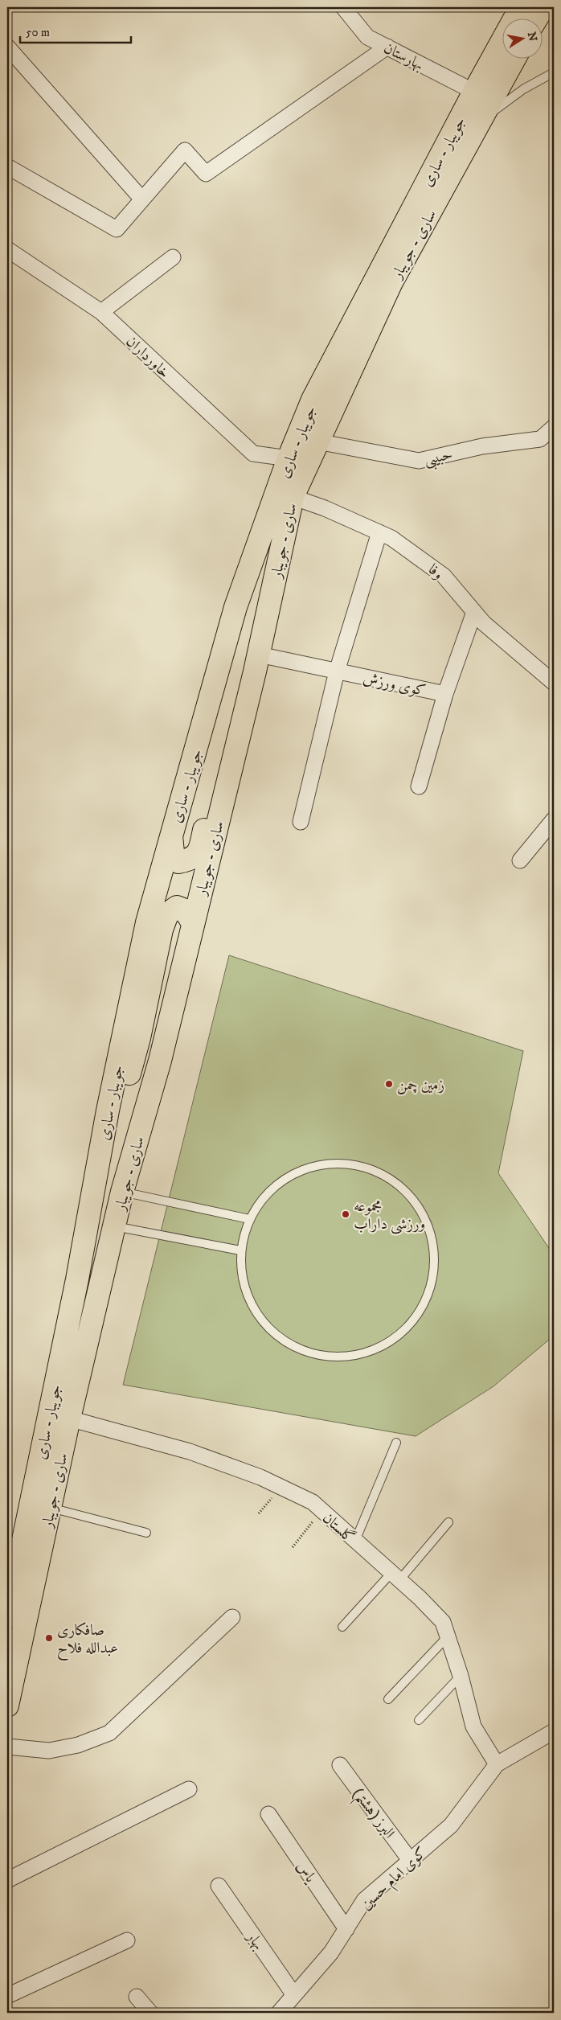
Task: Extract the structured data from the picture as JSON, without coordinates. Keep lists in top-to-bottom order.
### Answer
{
  "streets": {
    "highway": ["جویبار - ساری", "ساری - جویبار"],
    "street": [
      "بهارستان",
      "خاورداران",
      "حبیبی",
      "وفا",
      "کوی ورزش",
      "گلستان",
      "البرز (هشتم)",
      "یاس",
      "کوی امام حسین",
      "بهار"
    ]
  },
  "crossings": [
    ["بهارستان", "جویبار - ساری"],
    ["جویبار - ساری", "خاورداران"],
    ["ساری - جویبار", "حبیبی"],
    ["ساری - جویبار", "وفا"],
    ["ساری - جویبار", "کوی ورزش"],
    ["ساری - جویبار", "گلستان"],
    ["وفا", "کوی ورزش"],
    ["گلستان", "کوی امام حسین"],
    ["البرز (هشتم)", "کوی امام حسین"],
    ["یاس", "کوی امام حسین"],
    ["کوی امام حسین", "بهار"]
  ],
  "places": ["زمین چمن", "مجموعه ورزشی داراب", "صافکاری عبدالله فلاح"],
  "scale_bar": "50 m",
  "north": "right"
}
